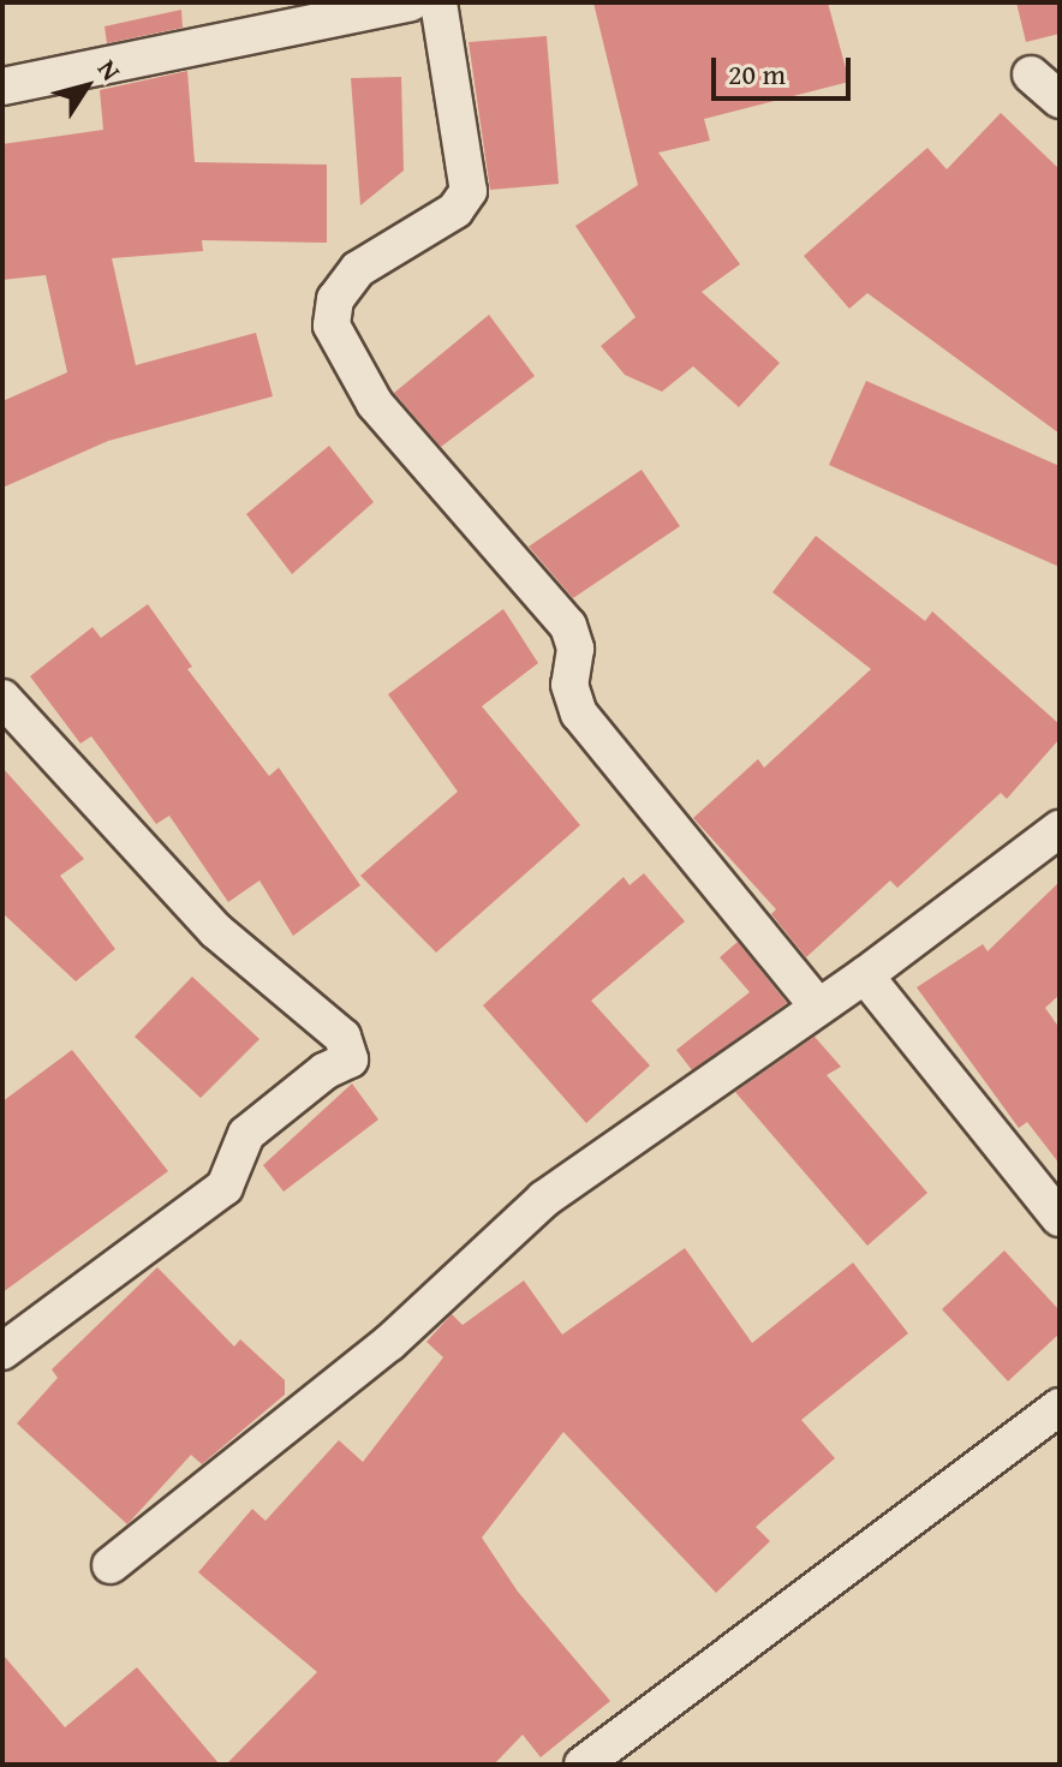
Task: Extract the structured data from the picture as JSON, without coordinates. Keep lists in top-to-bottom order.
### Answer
{
  "scale_bar": "20 m",
  "north": "top right"
}
